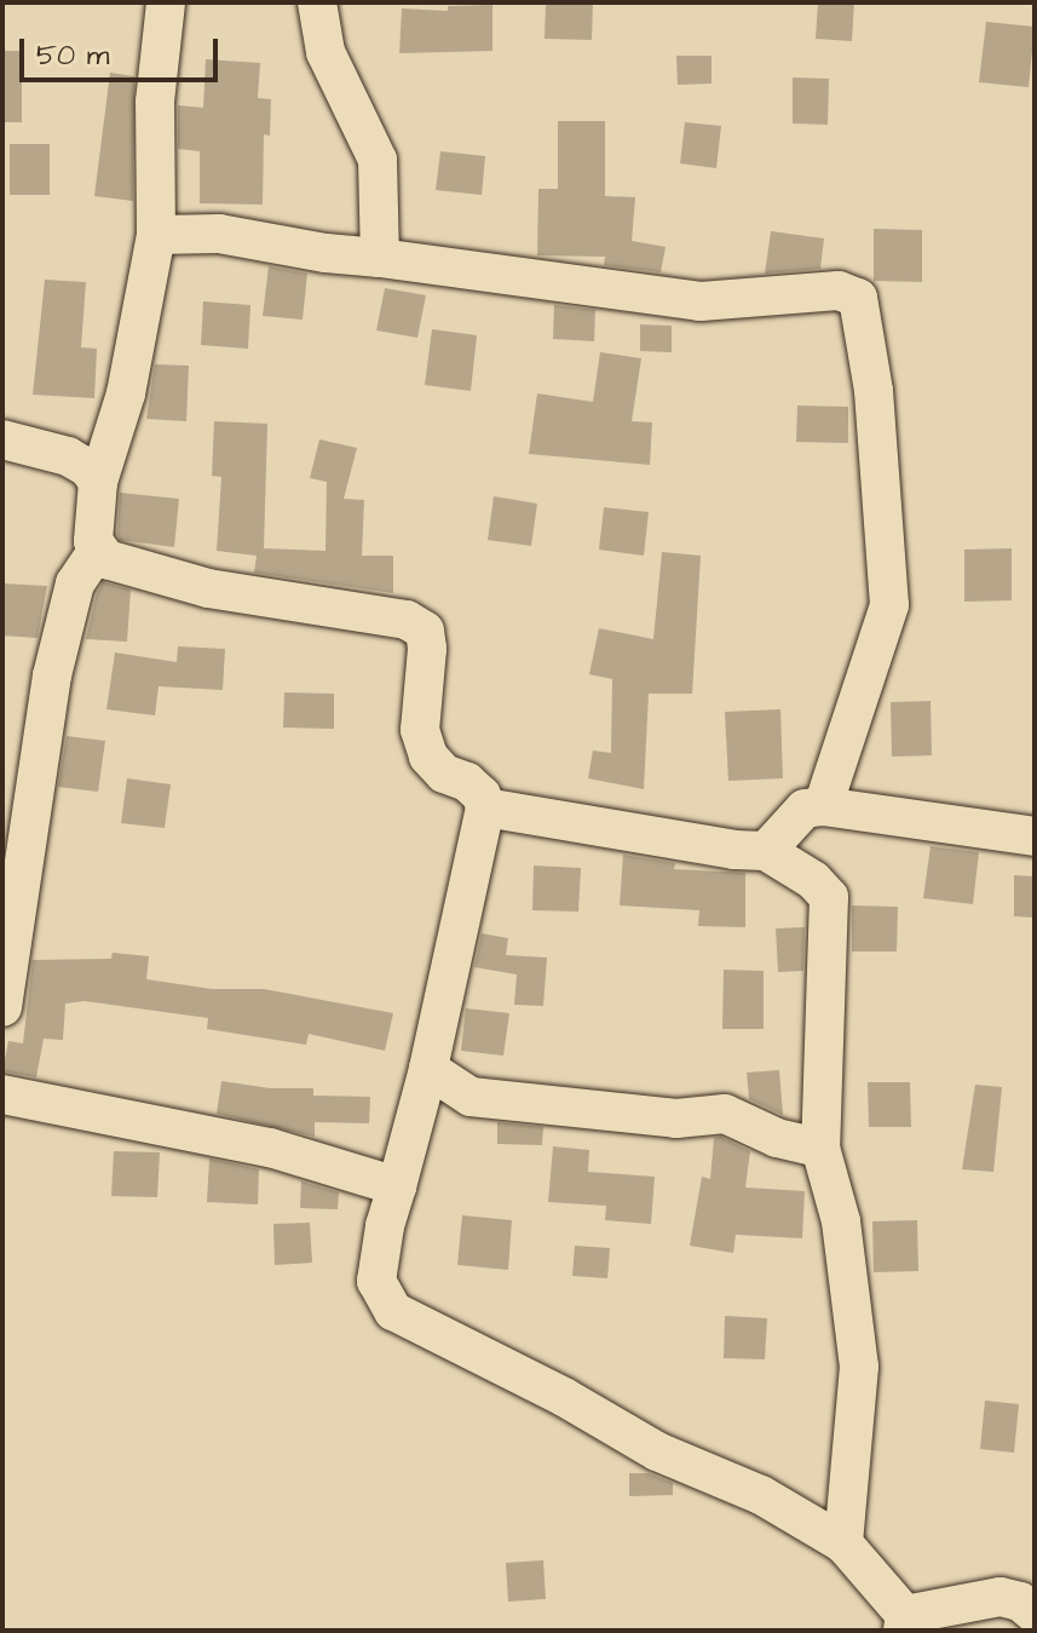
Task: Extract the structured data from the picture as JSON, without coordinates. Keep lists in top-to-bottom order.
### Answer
{
  "scale_bar": "50 m"
}
